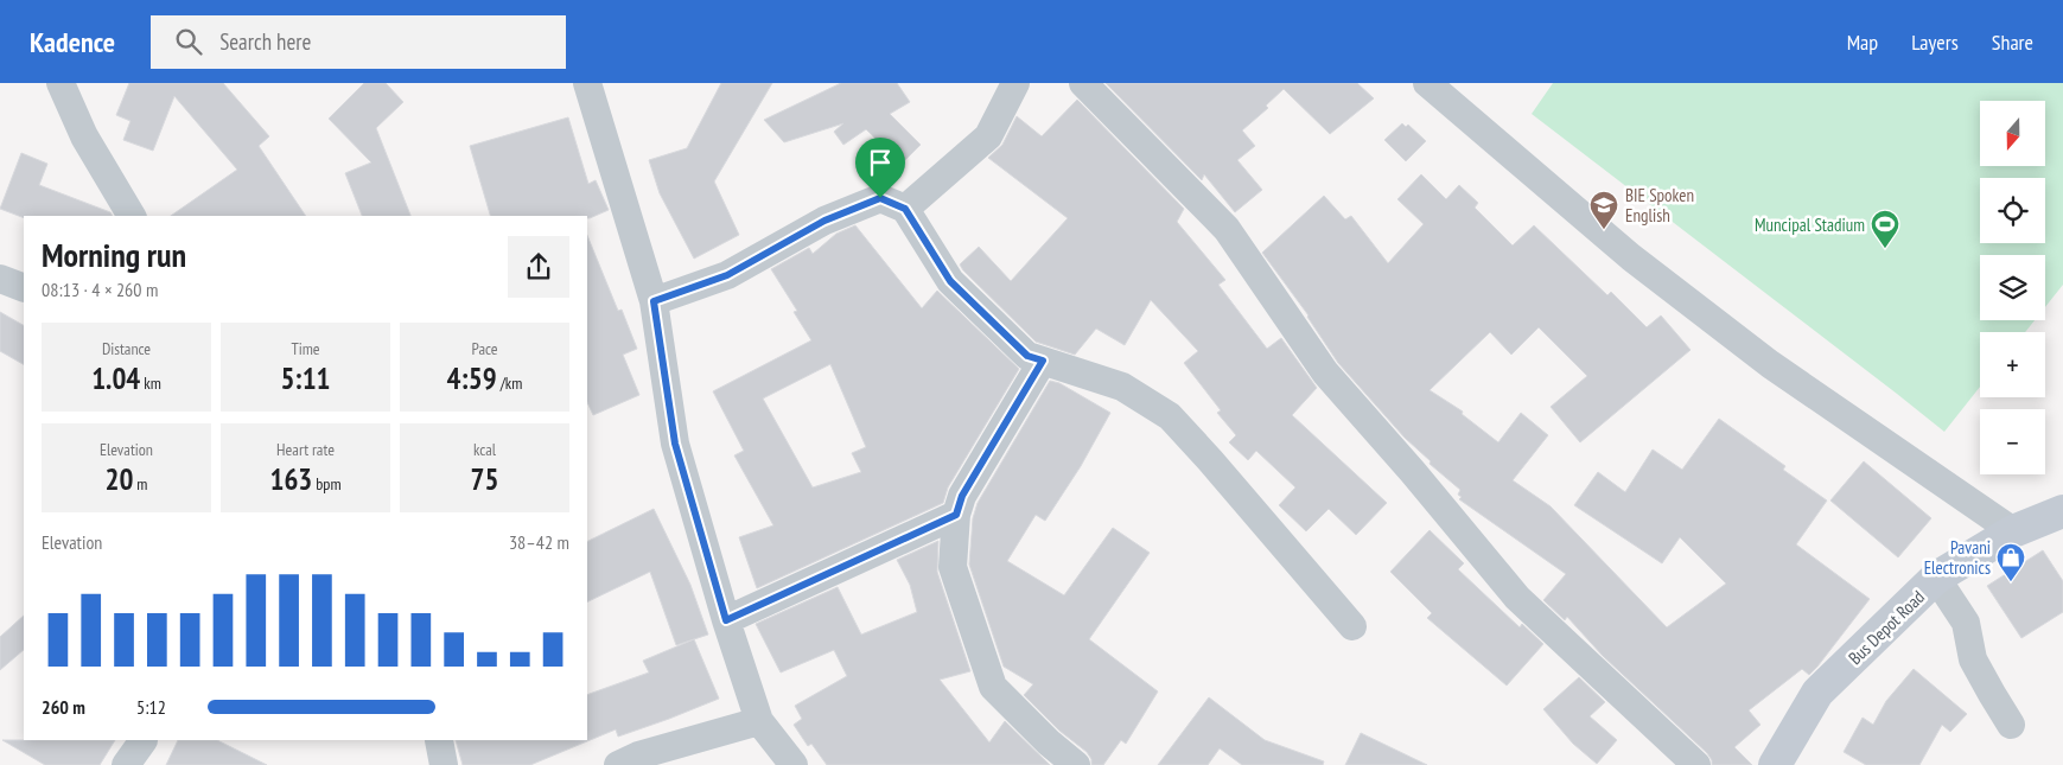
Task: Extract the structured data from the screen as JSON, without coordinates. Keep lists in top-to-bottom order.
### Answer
{
  "streets": {
    "street": ["Bus Depot Road"]
  },
  "places": {
    "school or university": ["BIE Spoken English"],
    "sports": ["Muncipal Stadium"],
    "shop": ["Pavani Electronics"]
  },
  "north": "bottom",
  "page": {
    "header": "Kadence",
    "search": "Search here",
    "nav": ["Map", "Layers", "Share"],
    "map_buttons": ["+", "−"],
    "heading": ["Morning run", "08:13 · 4 × 260 m"],
    "stats": [
      ["Distance", "1.04 km"],
      ["Time", "5:11"],
      ["Pace", "4:59 /km"],
      ["Elevation", "20 m"],
      ["Heart rate", "163 bpm"],
      ["kcal", "75"]
    ],
    "chart": ["Elevation", "38–42 m"],
    "list": [
      {
        "name": "260 m",
        "note": "5:12"
      }
    ]
  }
}
